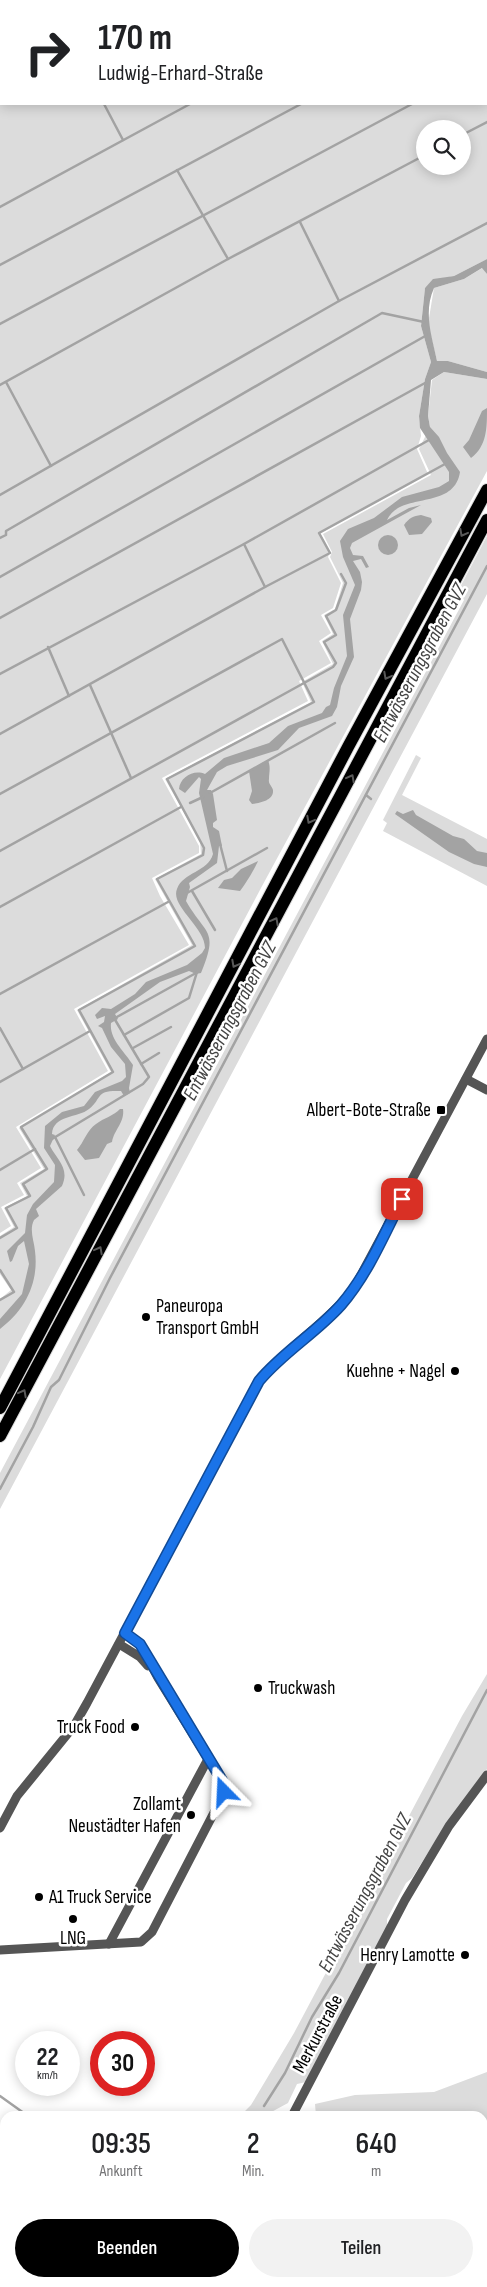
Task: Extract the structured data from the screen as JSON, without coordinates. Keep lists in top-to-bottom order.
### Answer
{
  "streets": {
    "street": ["Merkurstraße"]
  },
  "water": ["Entwässerungsgraben GVZ"],
  "places": {
    "transit": ["Albert-Bote-Straße"],
    "other": [
      "Paneuropa Transport GmbH",
      "Kuehne + Nagel",
      "Truckwash",
      "Truck Food",
      "Zollamt Neustädter Hafen",
      "A1 Truck Service",
      "LNG",
      "Henry Lamotte"
    ]
  },
  "page": {
    "turn": ["170 m", "Ludwig-Erhard-Straße"],
    "speed": "22 km/h",
    "limit": "30",
    "eta": [
      "09:35",
      "Ankunft",
      "2",
      "Min.",
      "640",
      "m"
    ],
    "buttons": ["Beenden", "Teilen"]
  }
}
